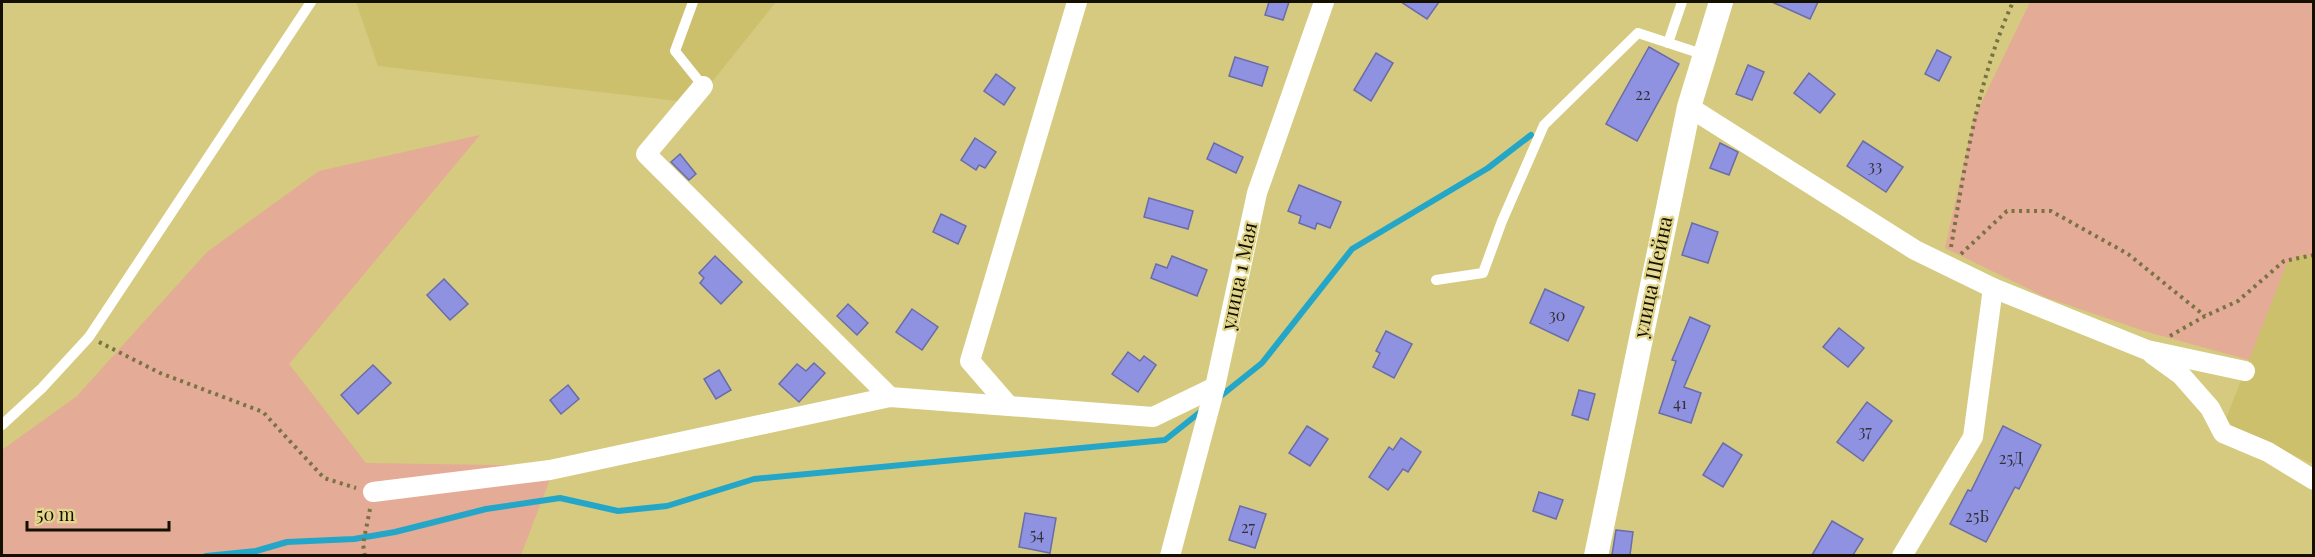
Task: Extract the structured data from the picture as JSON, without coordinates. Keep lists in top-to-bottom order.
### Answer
{
  "streets": {
    "street": ["улица 1 Мая", "улица Шейна"]
  },
  "house_numbers": [
    "22",
    "33",
    "30",
    "41",
    "37",
    "25Д",
    "25Б",
    "27",
    "54"
  ],
  "scale_bar": "50 m"
}
